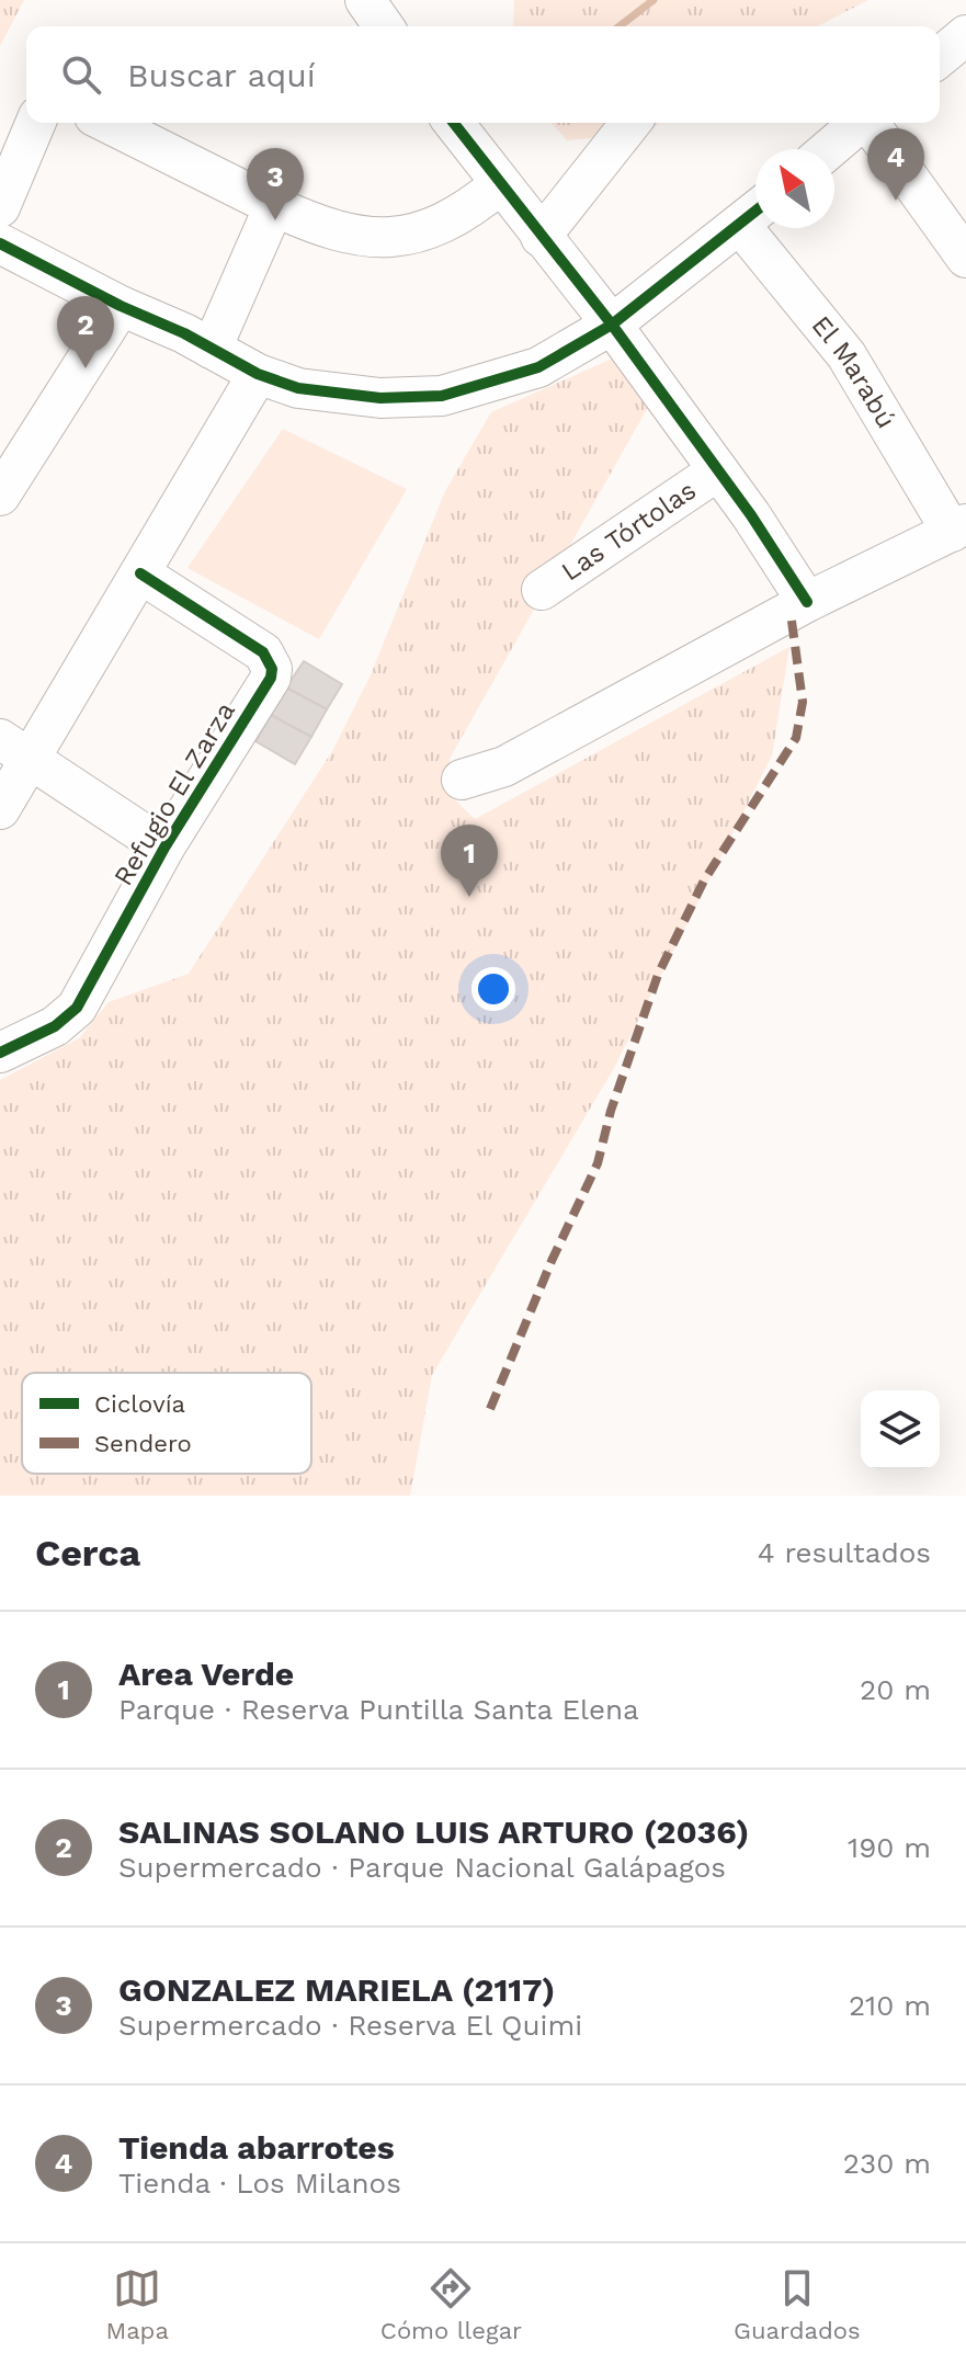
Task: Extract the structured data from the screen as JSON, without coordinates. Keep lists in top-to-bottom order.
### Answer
{
  "streets": {
    "street": ["El Marabú", "Las Tórtolas", "Refugio El Zarza"]
  },
  "legend": ["Ciclovía", "Sendero"],
  "north": "top left",
  "page": {
    "search": "Buscar aquí",
    "pins": [
      "4",
      "3",
      "2",
      "1"
    ],
    "heading": ["Cerca", "4 resultados"],
    "list": [
      {
        "mark": "1",
        "name": "Area Verde",
        "note": "Parque · Reserva Puntilla Santa Elena",
        "value": "20 m"
      },
      {
        "mark": "2",
        "name": "SALINAS SOLANO LUIS ARTURO (2036)",
        "note": "Supermercado · Parque Nacional Galápagos",
        "value": "190 m"
      },
      {
        "mark": "3",
        "name": "GONZALEZ MARIELA (2117)",
        "note": "Supermercado · Reserva El Quimi",
        "value": "210 m"
      },
      {
        "mark": "4",
        "name": "Tienda abarrotes",
        "note": "Tienda · Los Milanos",
        "value": "230 m"
      }
    ],
    "nav": ["Mapa", "Cómo llegar", "Guardados"]
  }
}
